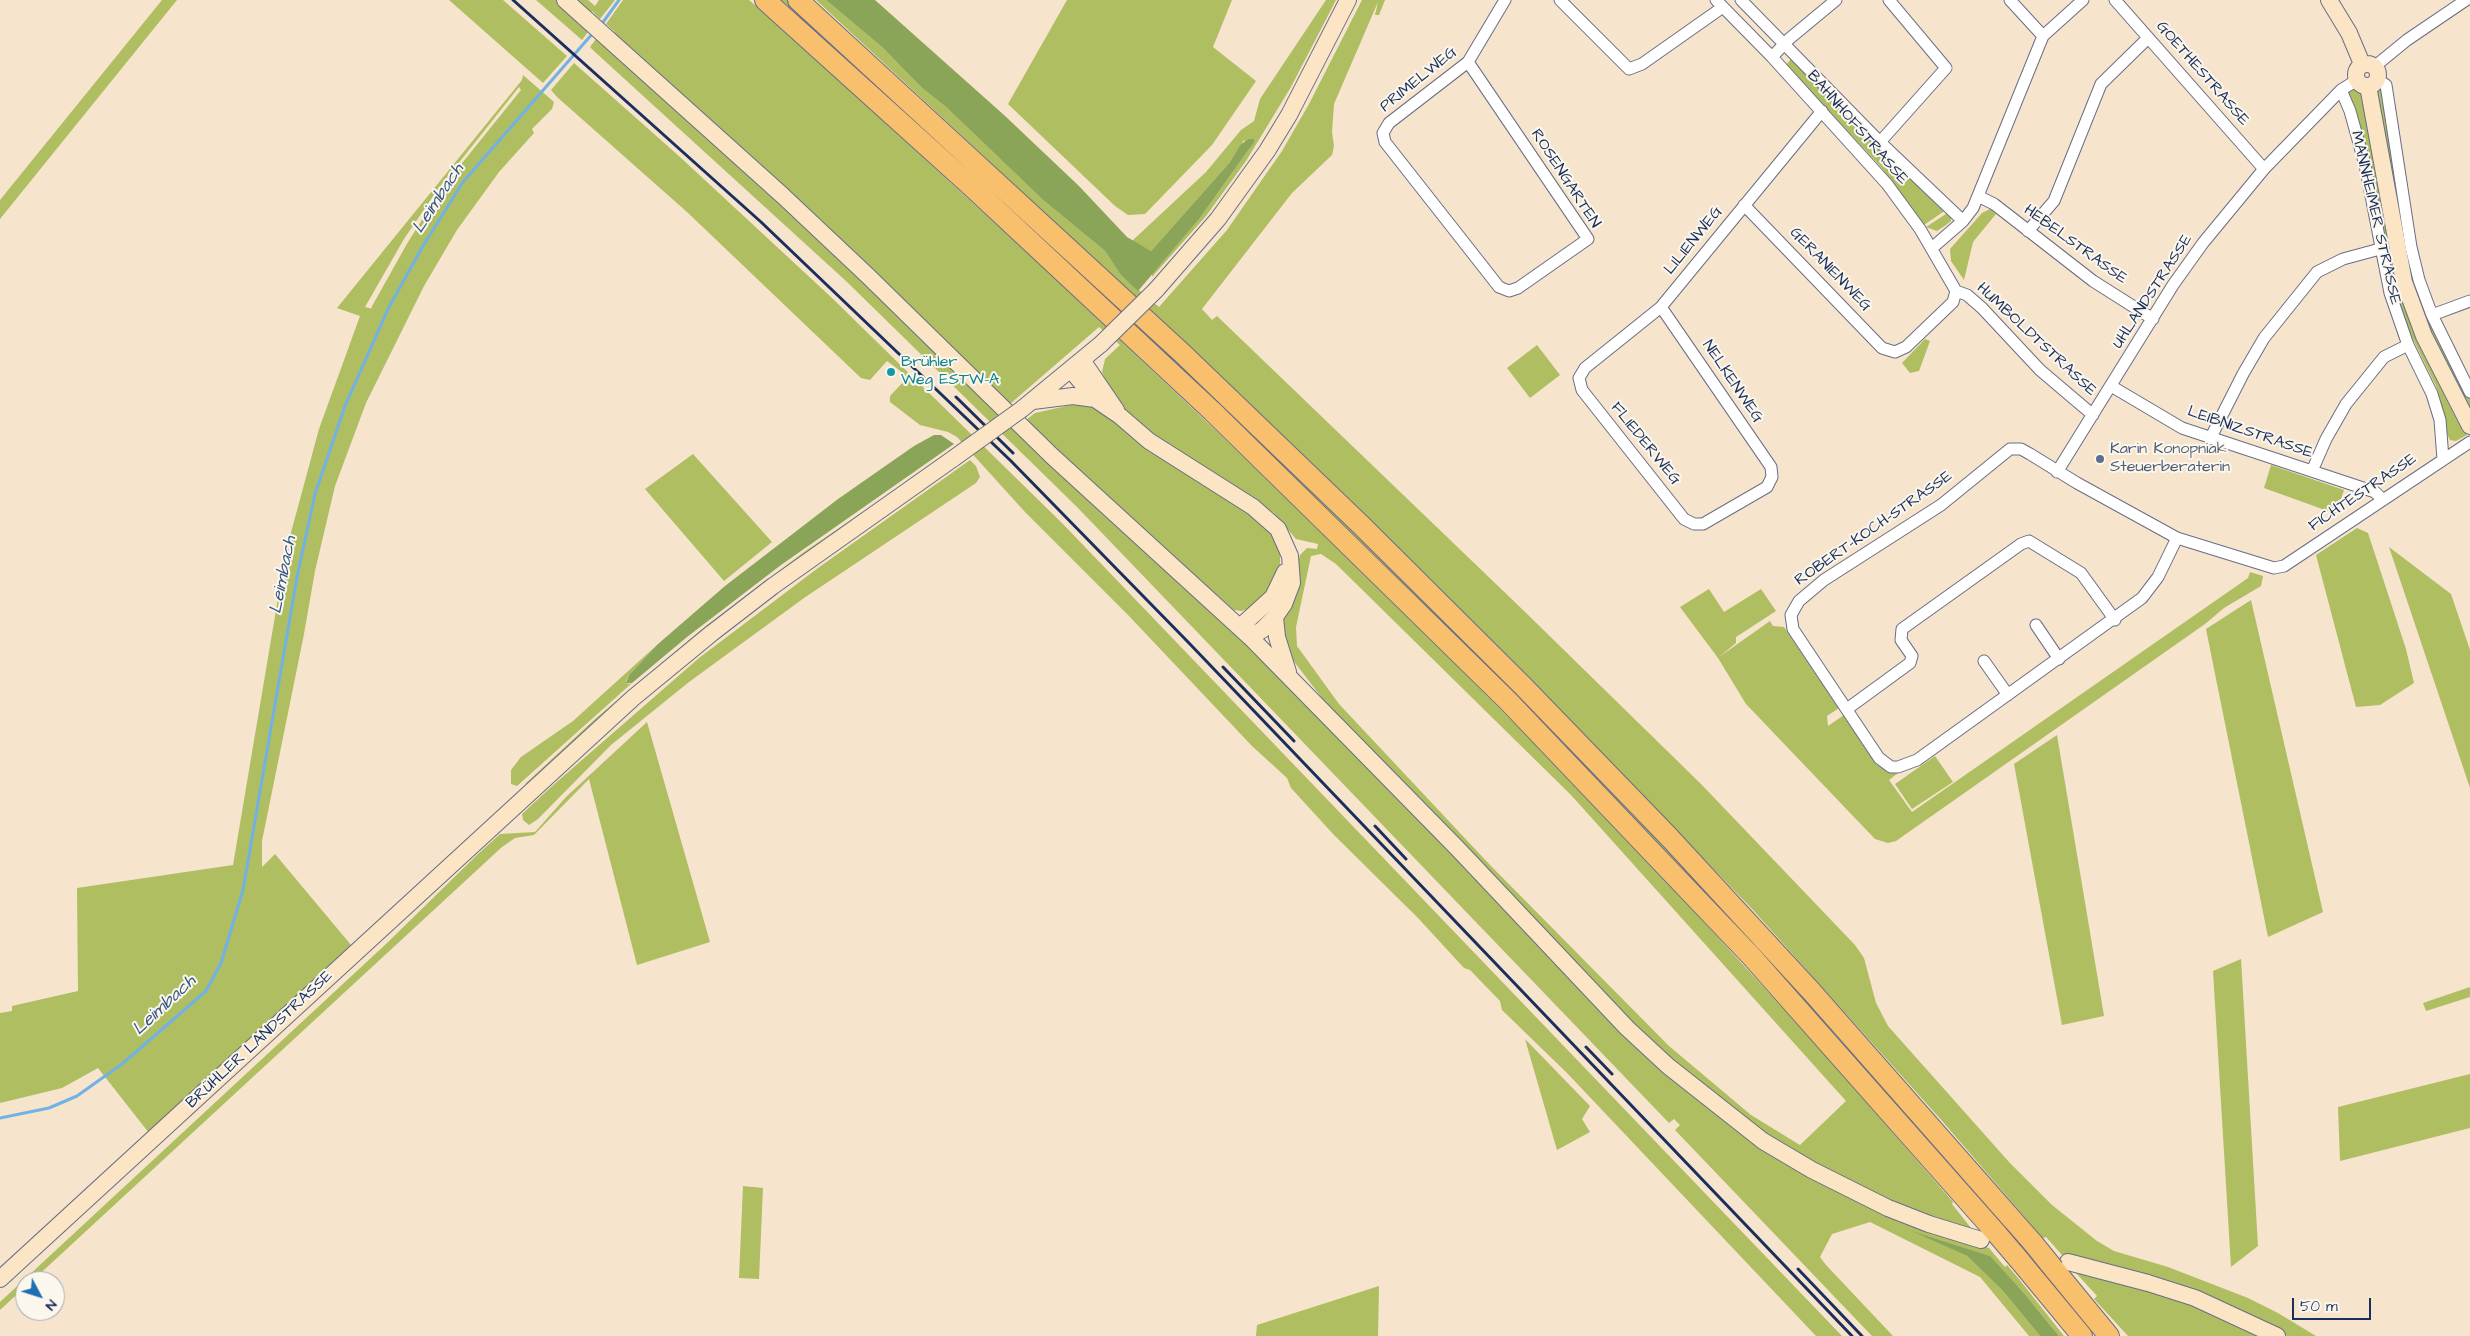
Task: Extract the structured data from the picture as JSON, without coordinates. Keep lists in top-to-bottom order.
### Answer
{
  "streets": {
    "main road": ["MANNHEIMER STRASSE", "BRÜHLER LANDSTRASSE"],
    "street": [
      "GOETHESTRASSE",
      "PRIMELWEG",
      "BAHNHOFSTRASSE",
      "ROSENGARTEN",
      "LILIENWEG",
      "HEBELSTRASSE",
      "GERANIENWEG",
      "UHLANDSTRASSE",
      "HUMBOLDTSTRASSE",
      "NELKENWEG",
      "LEIBNIZSTRASSE",
      "FLIEDERWEG",
      "FICHTESTRASSE",
      "ROBERT-KOCH-STRASSE"
    ]
  },
  "crossings": [
    ["GOETHESTRASSE", "UHLANDSTRASSE"],
    ["PRIMELWEG", "ROSENGARTEN"],
    ["BAHNHOFSTRASSE", "LILIENWEG"],
    ["BAHNHOFSTRASSE", "GERANIENWEG"],
    ["BAHNHOFSTRASSE", "HUMBOLDTSTRASSE"],
    ["MANNHEIMER STRASSE", "UHLANDSTRASSE"],
    ["MANNHEIMER STRASSE", "FICHTESTRASSE"],
    ["LILIENWEG", "GERANIENWEG"],
    ["LILIENWEG", "NELKENWEG"],
    ["LILIENWEG", "FLIEDERWEG"],
    ["HEBELSTRASSE", "UHLANDSTRASSE"],
    ["GERANIENWEG", "HUMBOLDTSTRASSE"],
    ["UHLANDSTRASSE", "HUMBOLDTSTRASSE"],
    ["UHLANDSTRASSE", "LEIBNIZSTRASSE"],
    ["UHLANDSTRASSE", "ROBERT-KOCH-STRASSE"],
    ["NELKENWEG", "FLIEDERWEG"],
    ["LEIBNIZSTRASSE", "FICHTESTRASSE"]
  ],
  "water": ["Leimbach"],
  "places": ["Brühler Weg ESTW-A", "Karin Konopniak Steuerberaterin"],
  "scale_bar": "50 m",
  "north": "bottom right"
}
